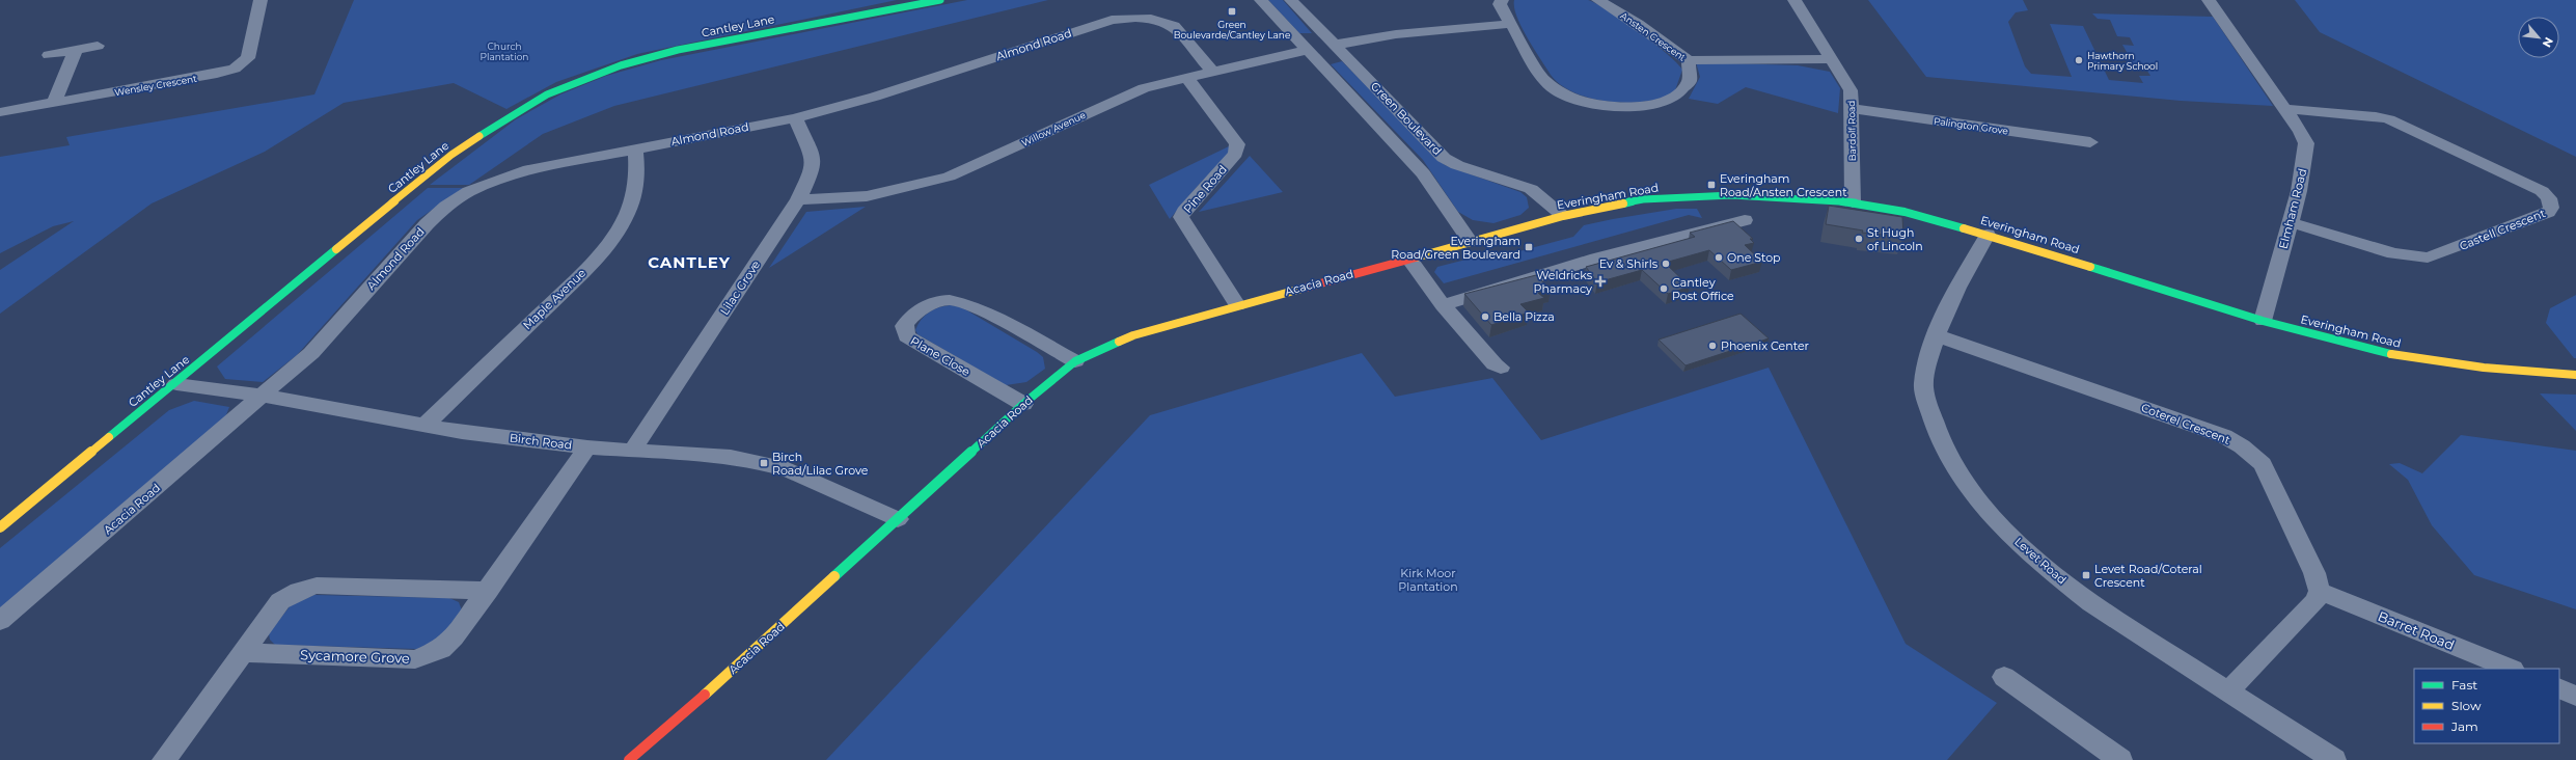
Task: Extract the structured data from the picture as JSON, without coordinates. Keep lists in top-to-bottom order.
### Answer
{
  "streets": {
    "street": [
      "Cantley Lane",
      "Ansten Crescent",
      "Almond Road",
      "Wensley Crescent",
      "Green Boulevard",
      "Palington Grove",
      "Willow Avenue",
      "Bardolf Road",
      "Pine Road",
      "Everingham Road",
      "Elmham Road",
      "Castell Crescent",
      "Acacia Road",
      "Lilac Grove",
      "Maple Avenue",
      "Plane Close",
      "Coterel Crescent",
      "Birch Road",
      "Levet Road",
      "Barret Road",
      "Sycamore Grove"
    ]
  },
  "crossings": [
    ["Cantley Lane", "Birch Road"],
    ["Almond Road", "Willow Avenue"],
    ["Almond Road", "Acacia Road"],
    ["Almond Road", "Lilac Grove"],
    ["Almond Road", "Maple Avenue"],
    ["Almond Road", "Birch Road"],
    ["Green Boulevard", "Everingham Road"],
    ["Palington Grove", "Bardolf Road"],
    ["Willow Avenue", "Pine Road"],
    ["Willow Avenue", "Lilac Grove"],
    ["Bardolf Road", "Everingham Road"],
    ["Pine Road", "Acacia Road"],
    ["Everingham Road", "Elmham Road"],
    ["Everingham Road", "Acacia Road"],
    ["Everingham Road", "Levet Road"],
    ["Elmham Road", "Castell Crescent"],
    ["Acacia Road", "Plane Close"],
    ["Acacia Road", "Birch Road"],
    ["Lilac Grove", "Birch Road"],
    ["Maple Avenue", "Birch Road"],
    ["Coterel Crescent", "Levet Road"],
    ["Coterel Crescent", "Barret Road"],
    ["Birch Road", "Sycamore Grove"]
  ],
  "districts": ["CANTLEY"],
  "parks": ["Church Plantation", "Kirk Moor Plantation"],
  "places": {
    "transit": [
      "Green Boulevarde/Cantley Lane",
      "Everingham Road/Ansten Crescent",
      "Everingham Road/Green Boulevard",
      "Birch Road/Lilac Grove",
      "Levet Road/Coteral Crescent"
    ],
    "other": [
      "Hawthorn Primary School",
      "St Hugh of Lincoln",
      "One Stop",
      "Ev & Shirls",
      "Cantley Post Office",
      "Bella Pizza",
      "Phoenix Center"
    ],
    "health": ["Weldricks Pharmacy"]
  },
  "legend": ["Fast", "Slow", "Jam"],
  "north": "bottom right"
}
